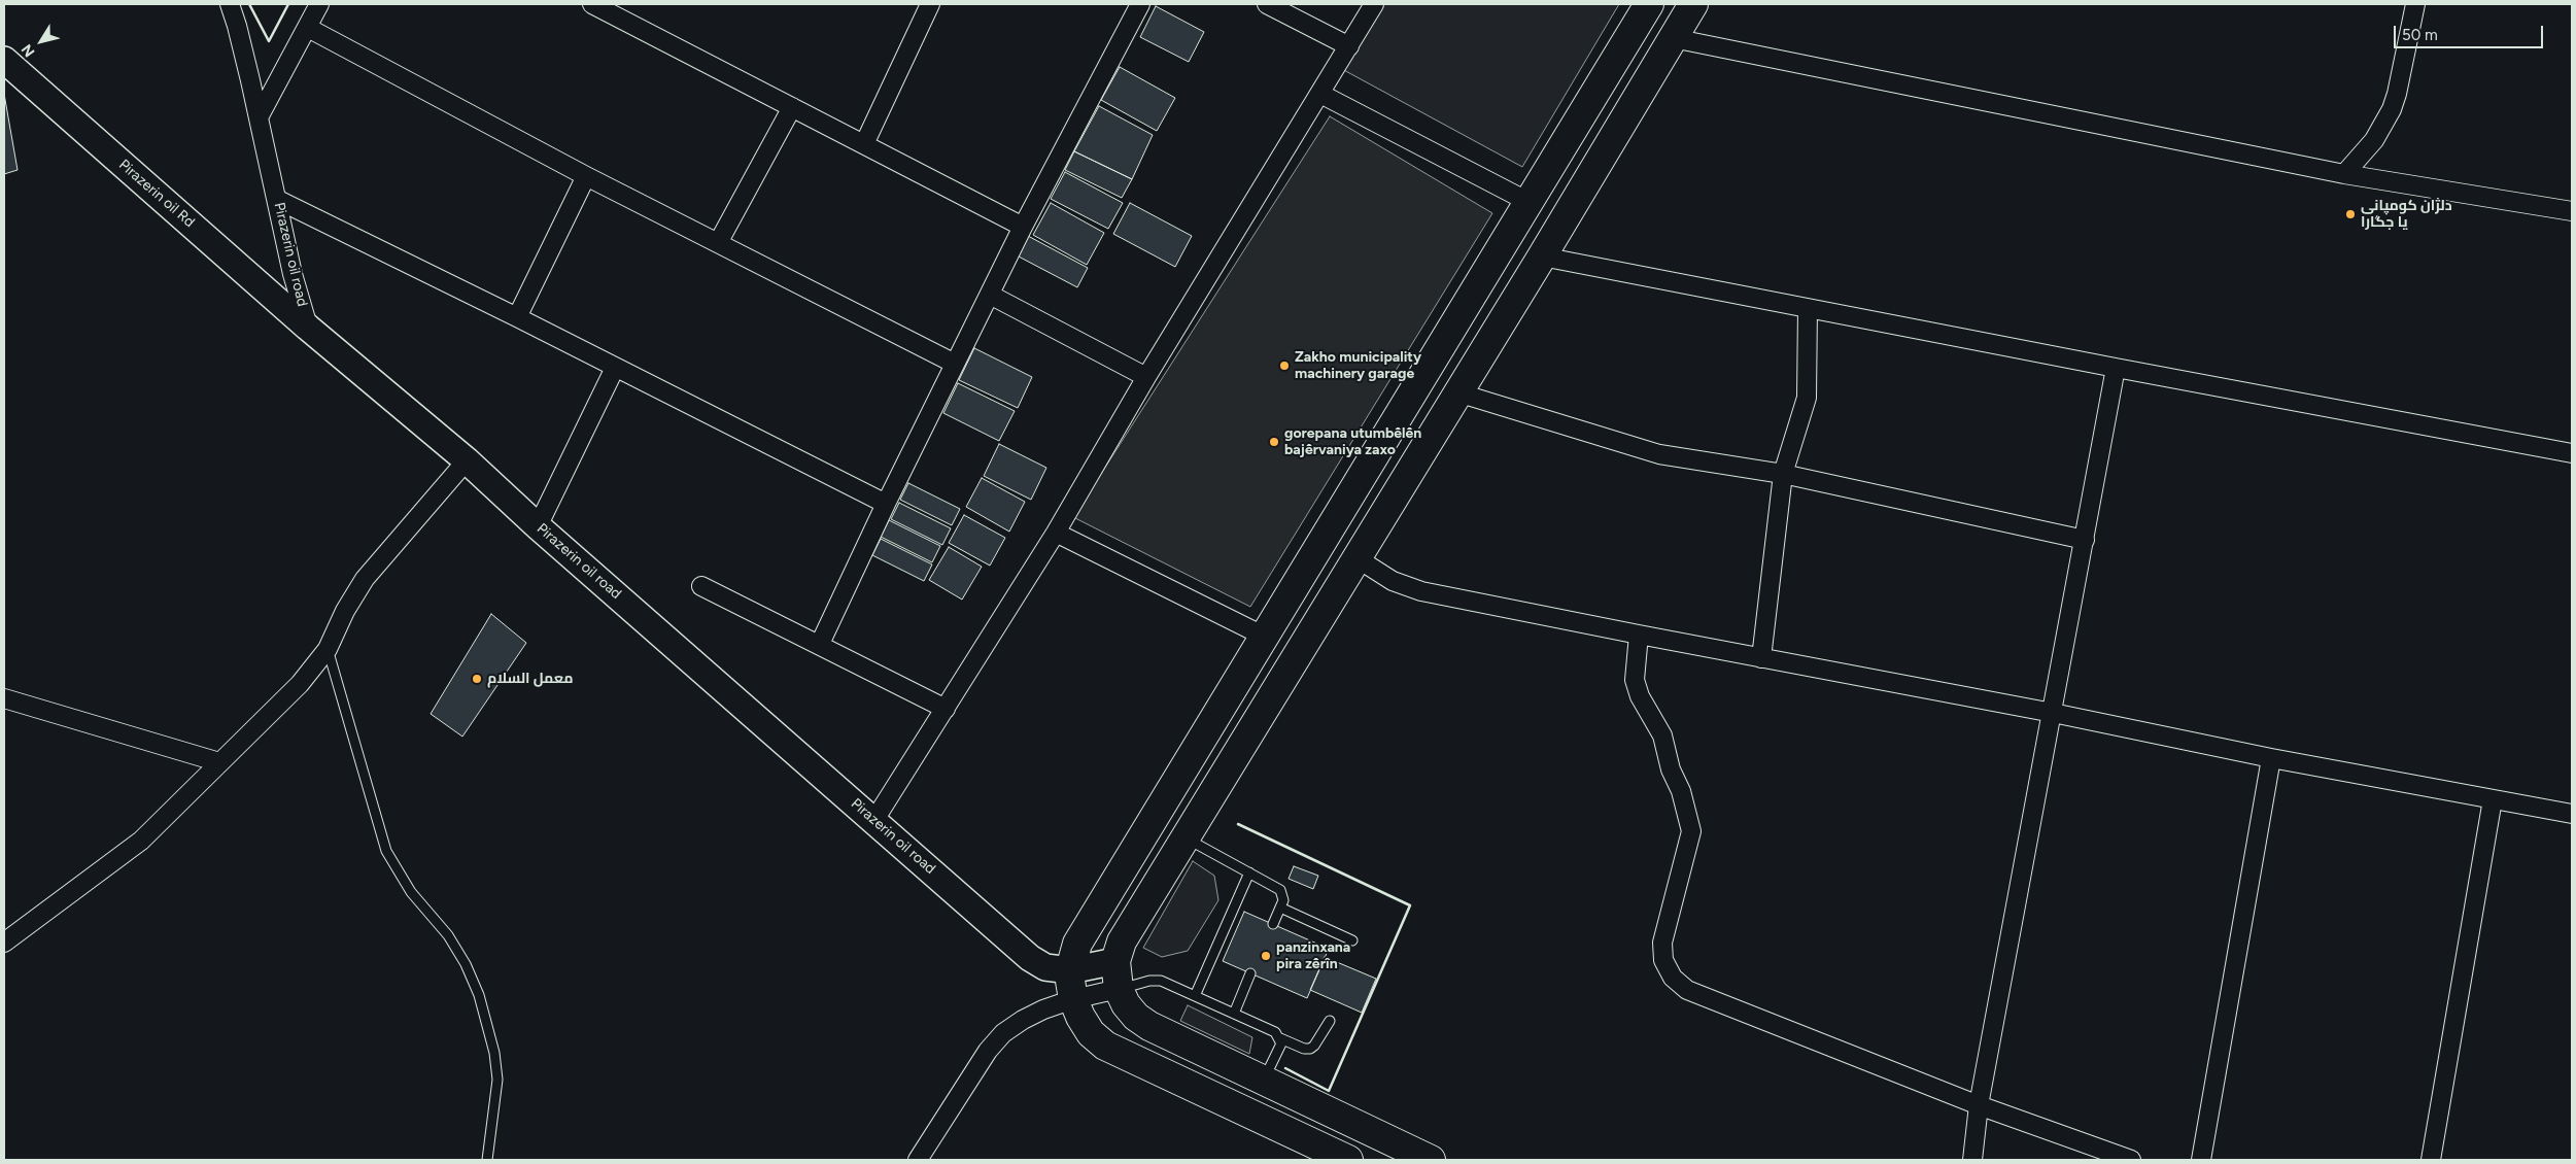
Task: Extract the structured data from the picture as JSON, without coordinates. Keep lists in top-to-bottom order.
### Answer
{
  "streets": {
    "main road": ["Pirazerin oil Rd", "Pirazerin oil road"]
  },
  "crossings": [
    ["Pirazerin oil Rd", "Pirazerin oil road"]
  ],
  "places": [
    "دلژان کومپانی یا جگارا",
    "Zakho municipality machinery garage",
    "gorepana utumbêlên bajêrvaniya zaxo",
    "معمل السلام",
    "panzinxana pira zêrîn"
  ],
  "scale_bar": "50 m",
  "north": "bottom left"
}
